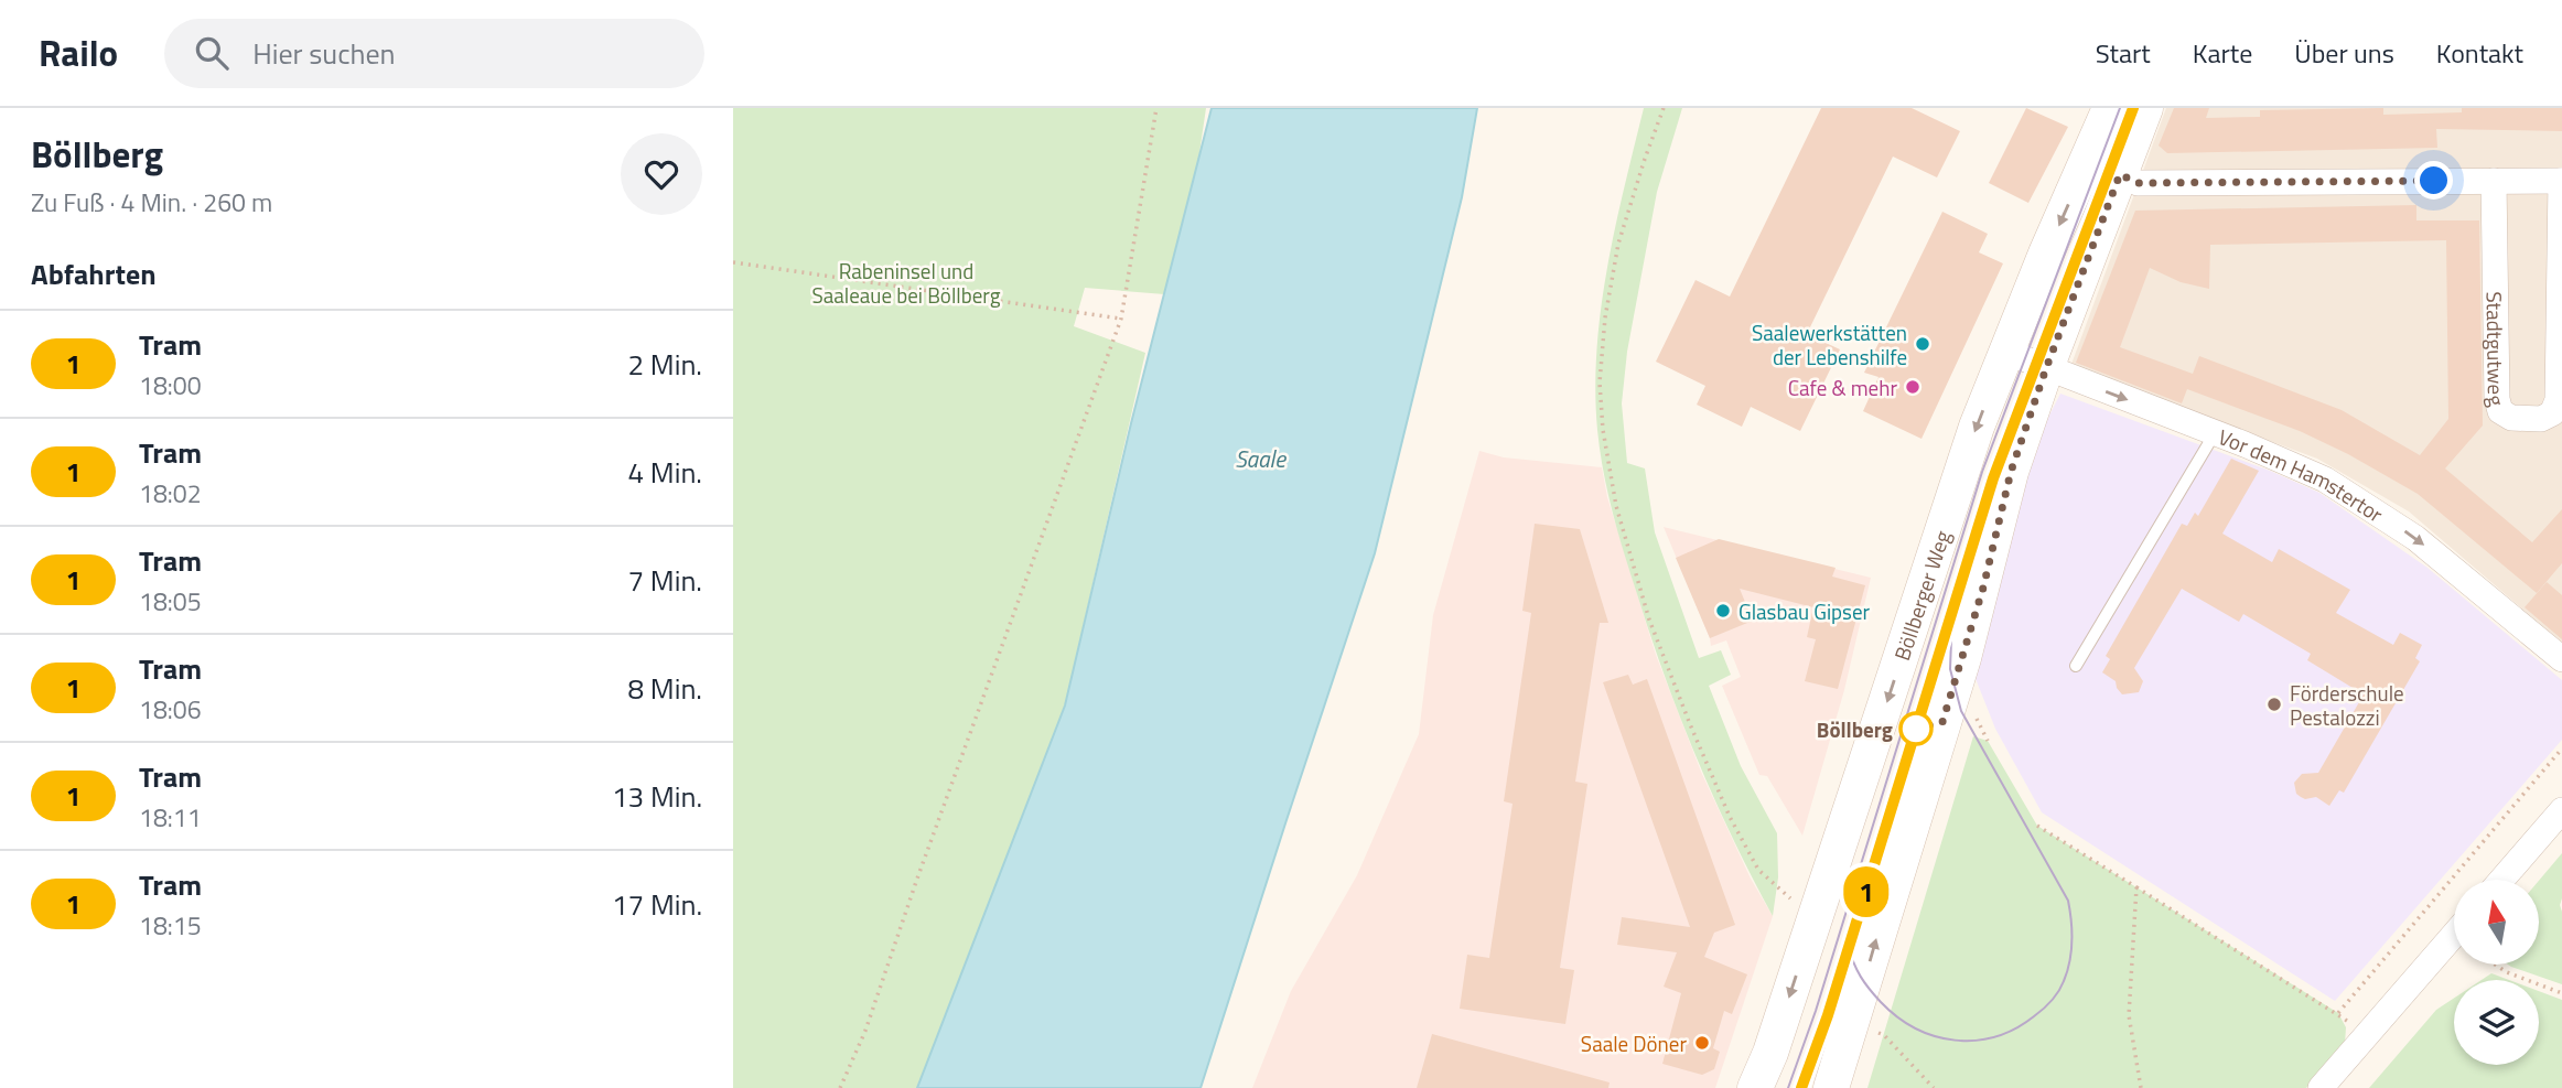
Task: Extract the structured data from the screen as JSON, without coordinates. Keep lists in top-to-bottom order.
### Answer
{
  "streets": {
    "street": ["Stadtgutweg", "Vor dem Hamstertor", "Böllberger Weg"]
  },
  "crossings": [
    ["Vor dem Hamstertor", "Böllberger Weg"]
  ],
  "one_way": ["Vor dem Hamstertor"],
  "water": ["Saale"],
  "parks": ["Rabeninsel und Saaleaue bei Böllberg"],
  "places": [
    "Saalewerkstätten der Lebenshilfe",
    "Cafe & mehr",
    "Glasbau Gipser",
    "Förderschule Pestalozzi",
    "Böllberg",
    "Saale Döner"
  ],
  "lines": ["tram line 1"],
  "north": "top",
  "page": {
    "header": "Railo",
    "search": "Hier suchen",
    "nav": [
      "Start",
      "Karte",
      "Über uns",
      "Kontakt"
    ],
    "heading": [
      ["Böllberg", "Zu Fuß · 4 Min. · 260 m"],
      "Abfahrten"
    ],
    "on_map": "1",
    "list": [
      {
        "mark": "1",
        "name": "Tram",
        "note": "18:00",
        "value": "2 Min."
      },
      {
        "mark": "1",
        "name": "Tram",
        "note": "18:02",
        "value": "4 Min."
      },
      {
        "mark": "1",
        "name": "Tram",
        "note": "18:05",
        "value": "7 Min."
      },
      {
        "mark": "1",
        "name": "Tram",
        "note": "18:06",
        "value": "8 Min."
      },
      {
        "mark": "1",
        "name": "Tram",
        "note": "18:11",
        "value": "13 Min."
      },
      {
        "mark": "1",
        "name": "Tram",
        "note": "18:15",
        "value": "17 Min."
      }
    ]
  }
}
